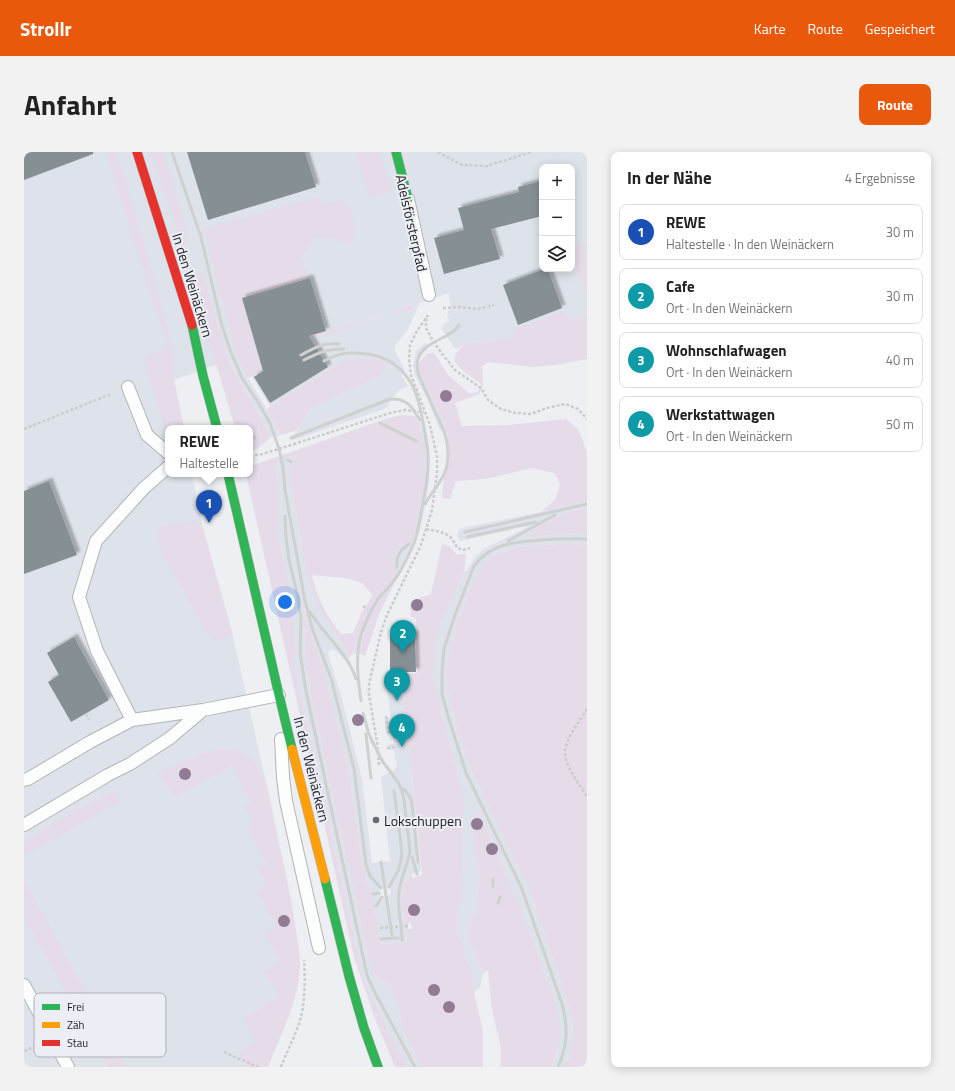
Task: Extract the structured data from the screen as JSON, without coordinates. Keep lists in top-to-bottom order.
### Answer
{
  "streets": {
    "street": ["Adelsförsterpfad", "In den Weinäckern"]
  },
  "places": ["Lokschuppen"],
  "legend": ["Frei", "Zäh", "Stau"],
  "page": {
    "header": "Strollr",
    "nav": ["Karte", "Route", "Gespeichert"],
    "title": "Anfahrt",
    "buttons": "Route",
    "heading": ["In der Nähe", "4 Ergebnisse"],
    "map_buttons": ["+", "−"],
    "list": [
      {
        "mark": "1",
        "name": "REWE",
        "note": "Haltestelle · In den Weinäckern",
        "value": "30 m"
      },
      {
        "mark": "2",
        "name": "Cafe",
        "note": "Ort · In den Weinäckern",
        "value": "30 m"
      },
      {
        "mark": "3",
        "name": "Wohnschlafwagen",
        "note": "Ort · In den Weinäckern",
        "value": "40 m"
      },
      {
        "mark": "4",
        "name": "Werkstattwagen",
        "note": "Ort · In den Weinäckern",
        "value": "50 m"
      }
    ],
    "popup": ["REWE", "Haltestelle"],
    "pins": [
      "1",
      "2",
      "3",
      "4"
    ]
  }
}
